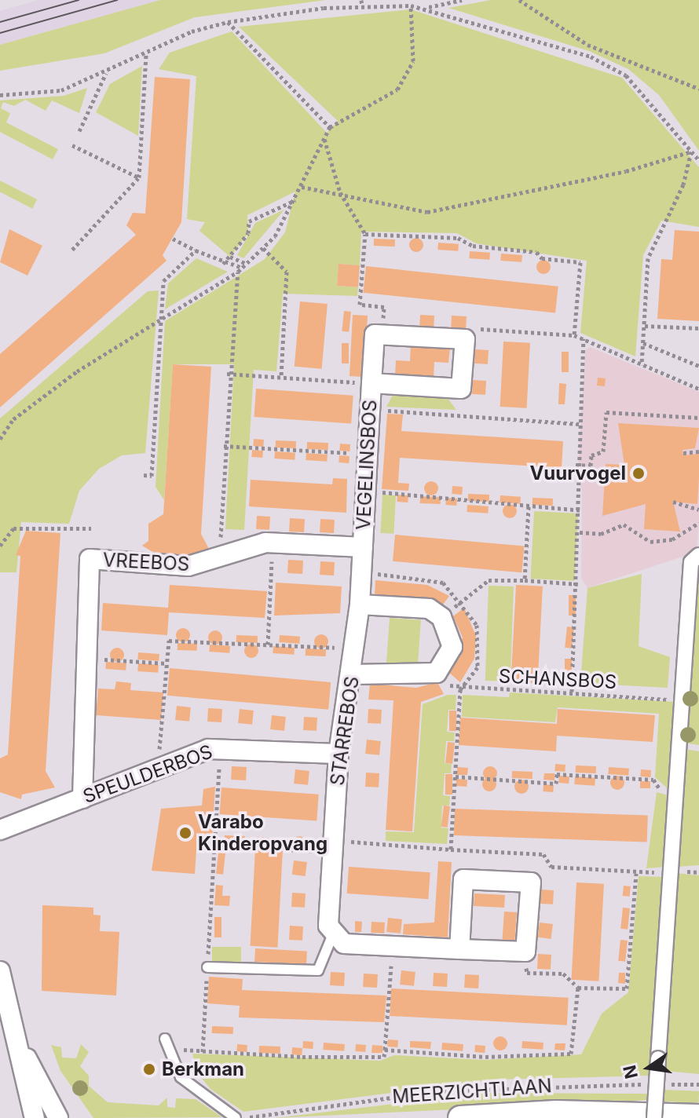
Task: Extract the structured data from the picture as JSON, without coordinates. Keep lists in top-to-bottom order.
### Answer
{
  "streets": {
    "street": [
      "VEGELINSBOS",
      "VREEBOS",
      "STARREBOS",
      "SPEULDERBOS",
      "MEERZICHTLAAN"
    ],
    "path": ["SCHANSBOS"]
  },
  "crossings": [
    ["VEGELINSBOS", "VREEBOS"],
    ["VEGELINSBOS", "STARREBOS"],
    ["VREEBOS", "STARREBOS"],
    ["VREEBOS", "SPEULDERBOS"],
    ["STARREBOS", "SPEULDERBOS"]
  ],
  "places": ["Vuurvogel", "Varabo Kinderopvang", "Berkman"],
  "north": "left"
}
